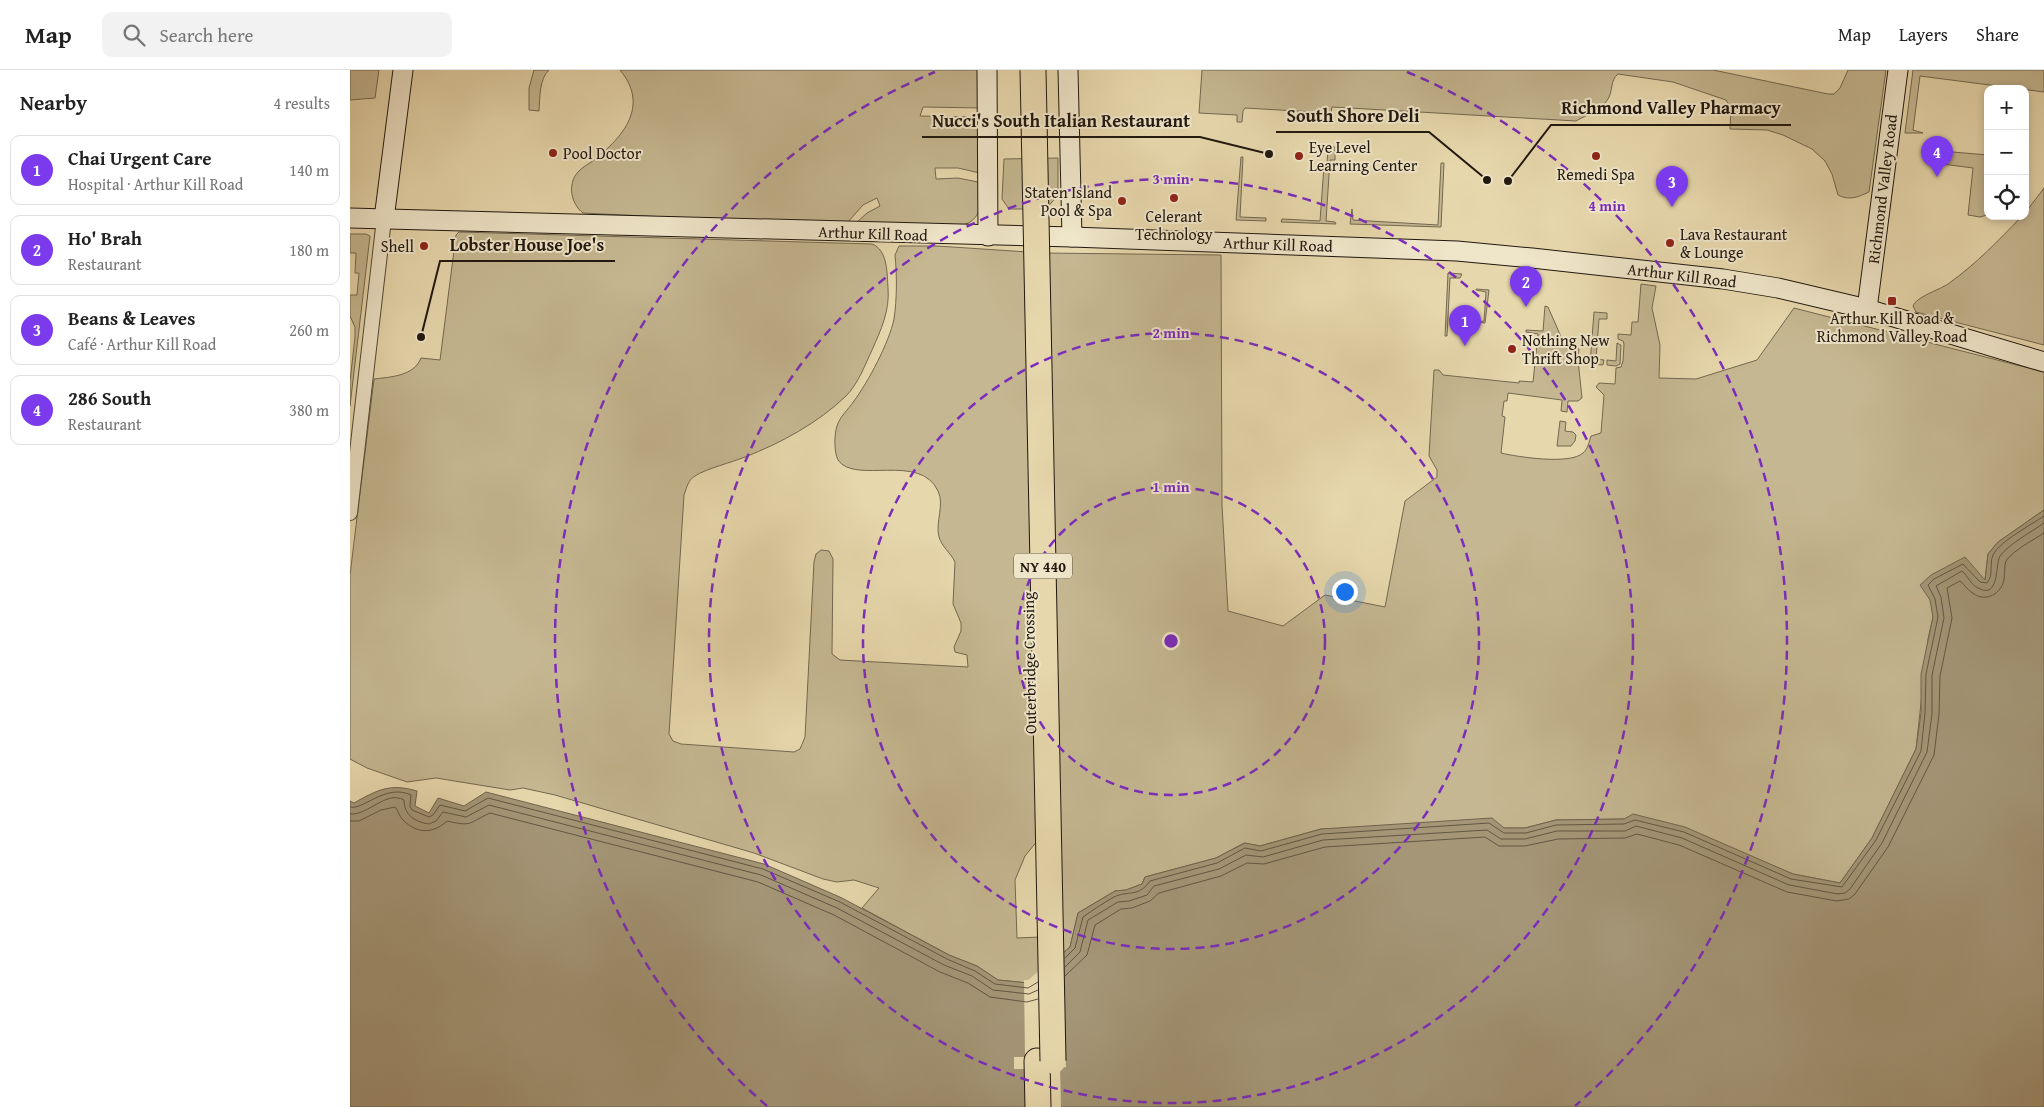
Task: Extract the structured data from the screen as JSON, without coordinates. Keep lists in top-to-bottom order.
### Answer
{
  "streets": {
    "highway": ["NY 440", "Outerbridge Crossing"],
    "street": ["Richmond Valley Road", "Arthur Kill Road"]
  },
  "crossings": [
    ["Richmond Valley Road", "Arthur Kill Road"]
  ],
  "places": {
    "other": [
      "Pool Doctor",
      "Nucci's South Italian Restaurant",
      "Eye Level Learning Center",
      "Remedi Spa",
      "South Shore Deli",
      "Richmond Valley Pharmacy",
      "Celerant Technology",
      "Staten Island Pool & Spa",
      "Lava Restaurant & Lounge",
      "Shell",
      "Lobster House Joe's",
      "Nothing New Thrift Shop"
    ],
    "transit": ["Arthur Kill Road & Richmond Valley Road"]
  },
  "page": {
    "header": "Map",
    "search": "Search here",
    "nav": ["Map", "Layers", "Share"],
    "heading": ["Nearby", "4 results"],
    "map_buttons": ["+", "−"],
    "list": [
      {
        "mark": "1",
        "name": "Chai Urgent Care",
        "note": "Hospital · Arthur Kill Road",
        "value": "140 m"
      },
      {
        "mark": "2",
        "name": "Ho' Brah",
        "note": "Restaurant",
        "value": "180 m"
      },
      {
        "mark": "3",
        "name": "Beans & Leaves",
        "note": "Café · Arthur Kill Road",
        "value": "260 m"
      },
      {
        "mark": "4",
        "name": "286 South",
        "note": "Restaurant",
        "value": "380 m"
      }
    ],
    "pins": [
      "4",
      "3",
      "2",
      "1"
    ]
  },
  "rings": [
    "3 min",
    "4 min",
    "2 min",
    "1 min"
  ]
}
